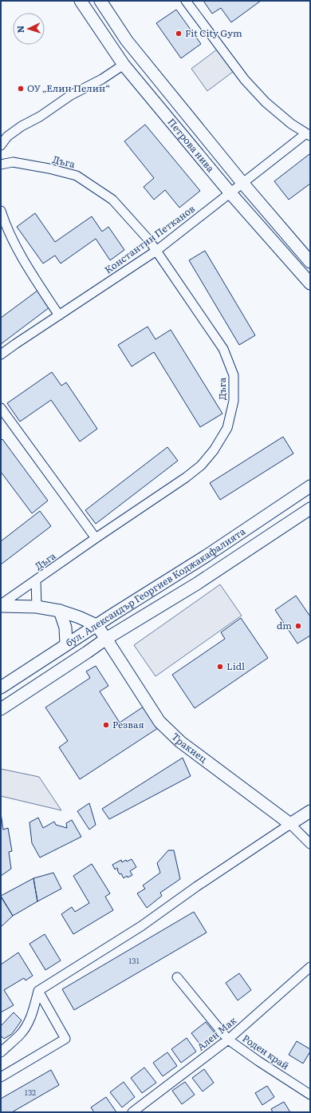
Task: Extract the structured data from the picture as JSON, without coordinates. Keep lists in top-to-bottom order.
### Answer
{
  "streets": {
    "street": [
      "Петрова нива",
      "Дъга",
      "Константин Петканов",
      "бул. Александър Георгиев Коджакафалията",
      "Тракиец",
      "Ален Мак",
      "Роден край"
    ]
  },
  "crossings": [
    ["Петрова нива", "Константин Петканов"],
    ["Дъга", "Константин Петканов"],
    ["бул. Александър Георгиев Коджакафалията", "Тракиец"],
    ["Ален Мак", "Роден край"]
  ],
  "places": [
    "Fit City Gym",
    "ОУ „Елин Пелин“",
    "dm",
    "Lidl",
    "Резвая"
  ],
  "house_numbers": ["131", "132"],
  "north": "left"
}
